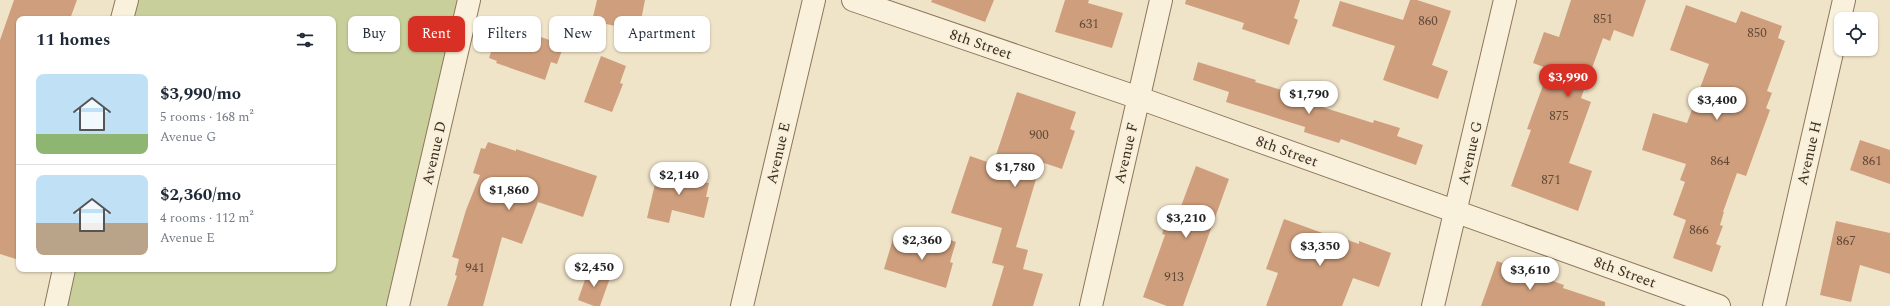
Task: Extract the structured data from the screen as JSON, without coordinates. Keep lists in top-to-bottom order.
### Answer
{
  "streets": {
    "street": [
      "8th Street",
      "Avenue D",
      "Avenue E",
      "Avenue F",
      "Avenue G",
      "Avenue H"
    ]
  },
  "crossings": [
    ["8th Street", "Avenue F"],
    ["8th Street", "Avenue G"]
  ],
  "house_numbers": [
    "851",
    "860",
    "631",
    "850",
    "875",
    "900",
    "864",
    "861",
    "871",
    "866",
    "867",
    "941",
    "913"
  ],
  "page": {
    "chip": [
      "Buy",
      "Rent",
      "Filters",
      "New",
      "Apartment"
    ],
    "heading": "11 homes",
    "price": [
      "$3,990",
      "$1,790",
      "$3,400",
      "$1,780",
      "$2,140",
      "$1,860",
      "$3,210",
      "$2,360",
      "$3,350",
      "$2,450",
      "$3,610"
    ],
    "list": [
      {
        "name": "$3,990/mo",
        "note": "5 rooms · 168 m² · Avenue G"
      },
      {
        "name": "$2,360/mo",
        "note": "4 rooms · 112 m² · Avenue E"
      }
    ]
  }
}
